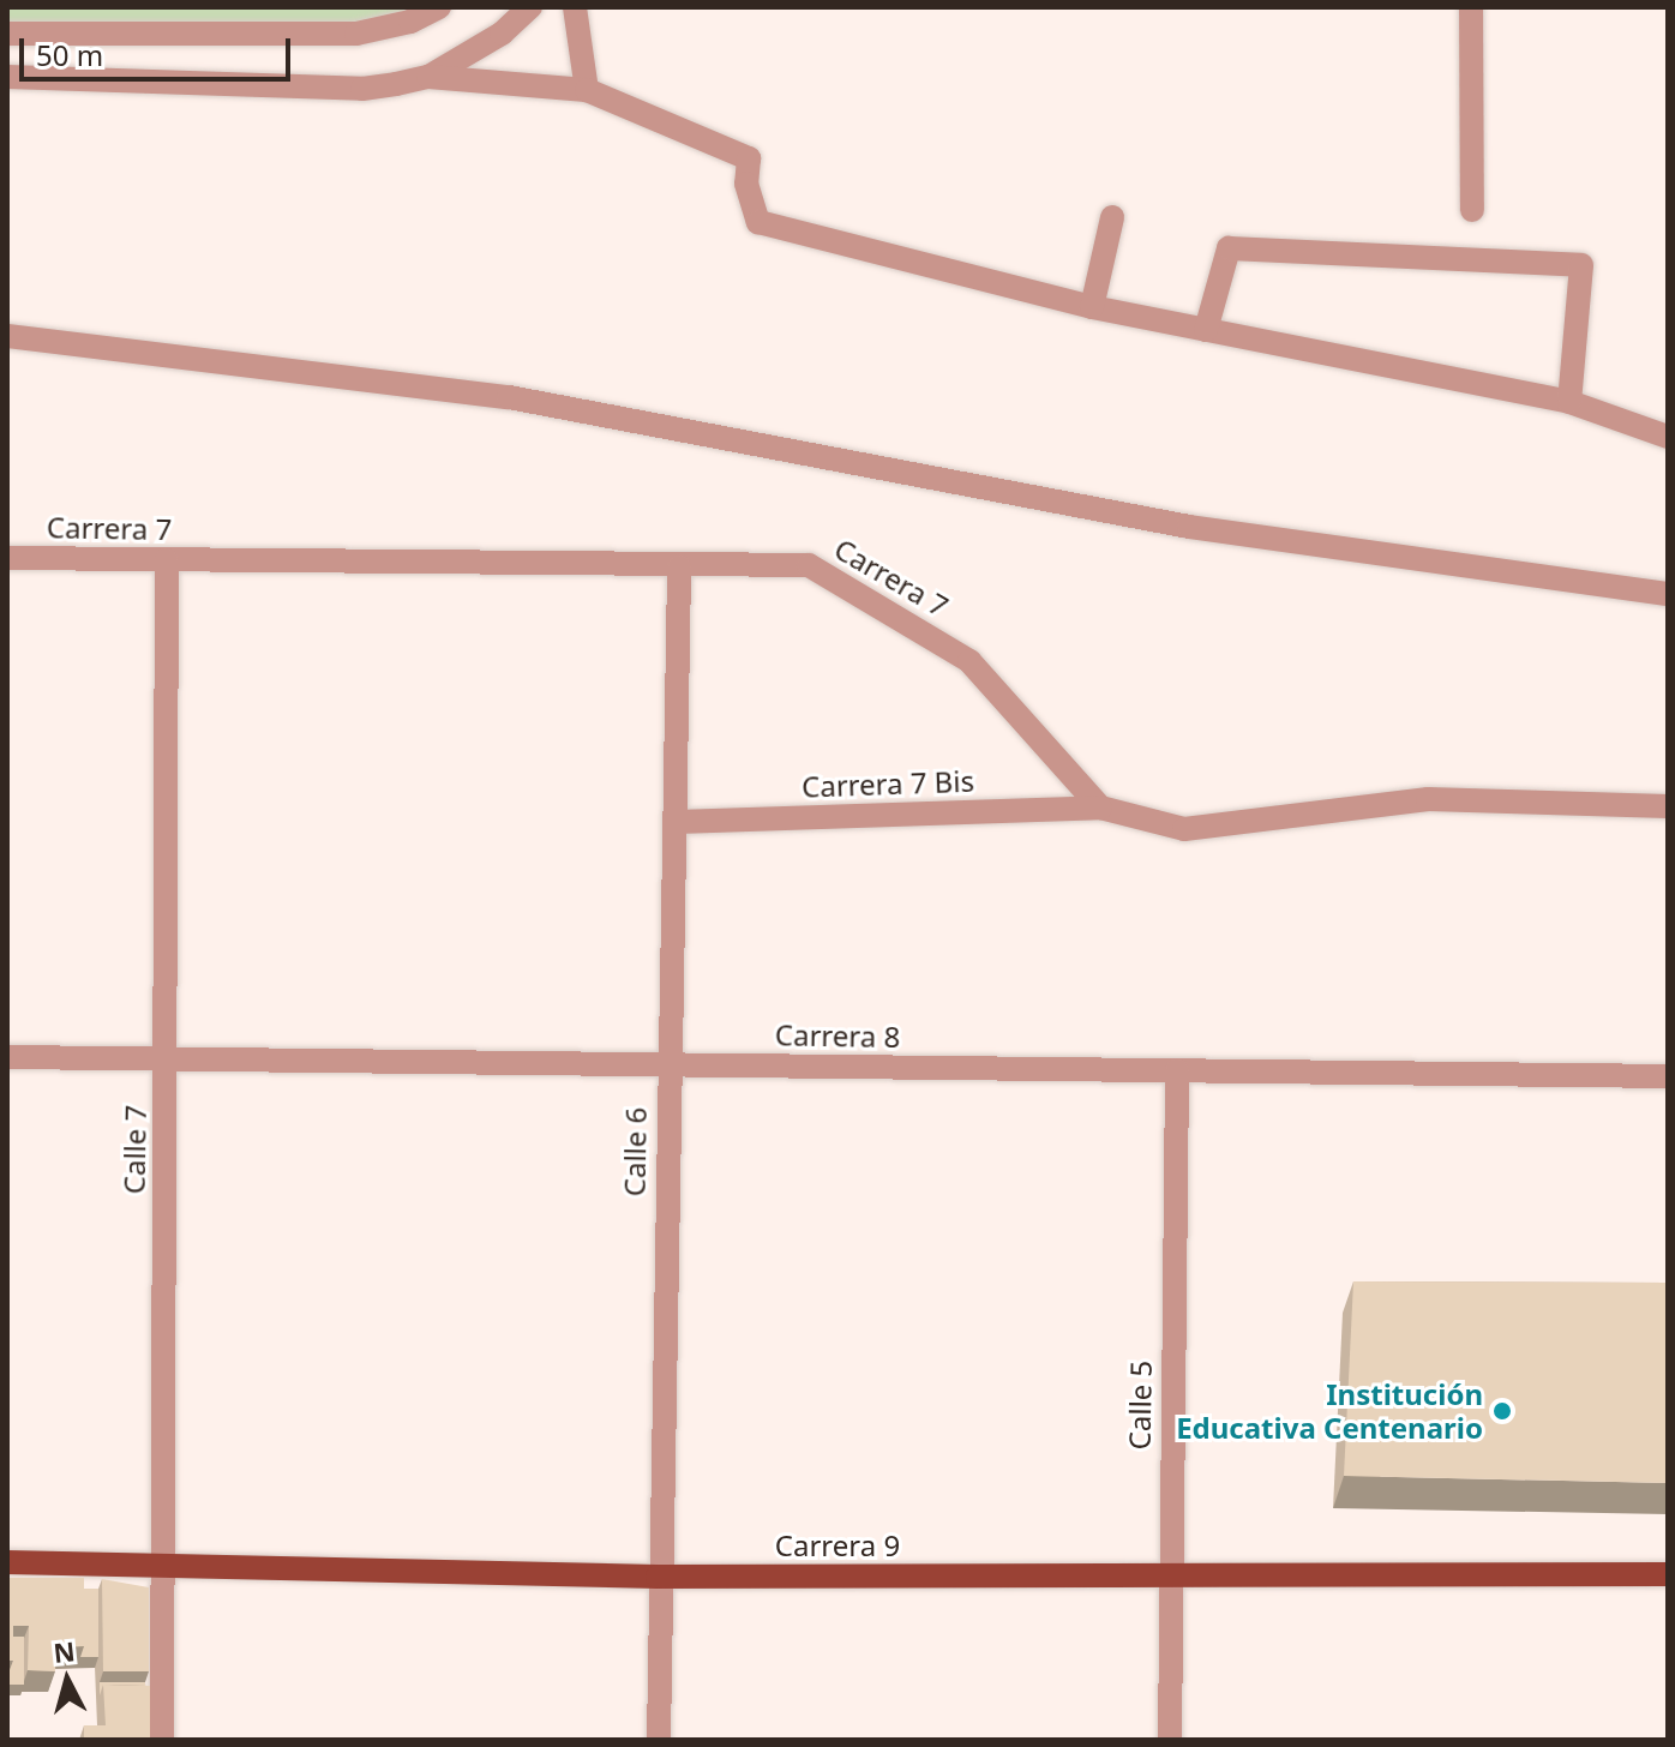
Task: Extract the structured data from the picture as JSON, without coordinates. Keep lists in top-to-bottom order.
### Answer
{
  "streets": {
    "main road": ["Carrera 9"],
    "street": [
      "Carrera 7",
      "Carrera 7 Bis",
      "Carrera 8",
      "Calle 7",
      "Calle 6",
      "Calle 5"
    ]
  },
  "crossings": [
    ["Carrera 7", "Carrera 7 Bis"],
    ["Carrera 7", "Calle 7"],
    ["Carrera 7", "Calle 6"],
    ["Carrera 7 Bis", "Calle 6"],
    ["Carrera 8", "Calle 7"],
    ["Carrera 8", "Calle 6"],
    ["Carrera 8", "Calle 5"],
    ["Calle 7", "Carrera 9"],
    ["Calle 6", "Carrera 9"],
    ["Calle 5", "Carrera 9"]
  ],
  "places": ["Institución Educativa Centenario"],
  "scale_bar": "50 m",
  "north": "top"
}
